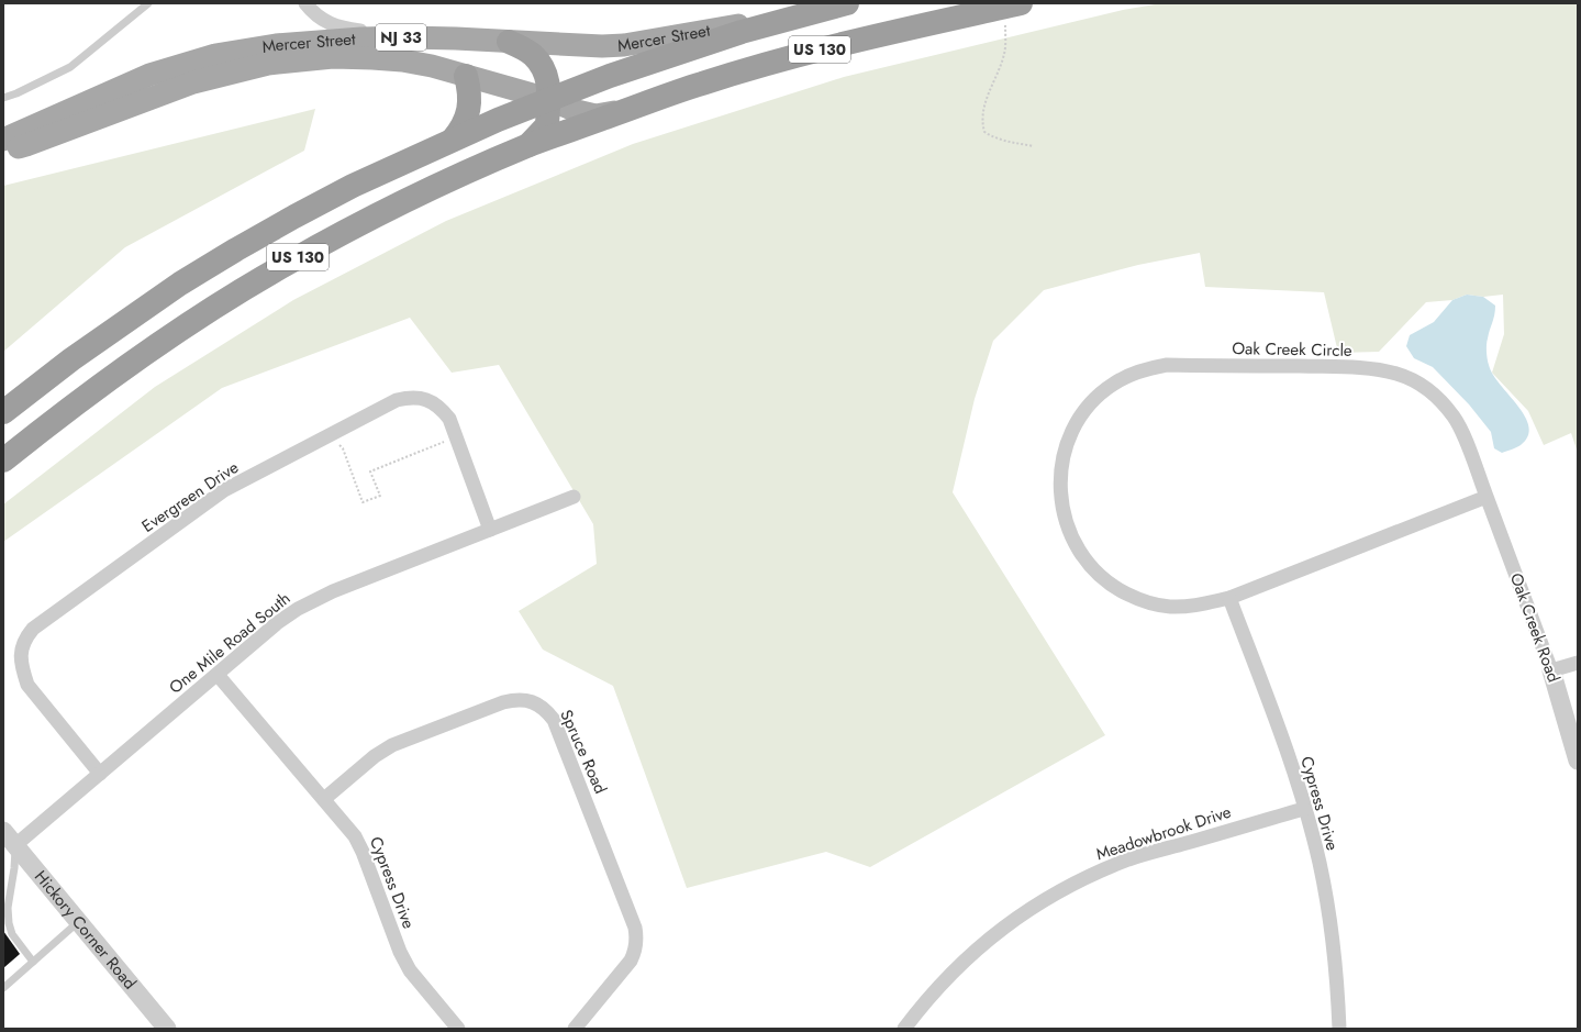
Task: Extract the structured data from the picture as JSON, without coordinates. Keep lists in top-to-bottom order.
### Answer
{
  "streets": {
    "highway": ["US 130"],
    "main road": ["NJ 33", "Mercer Street"],
    "street": [
      "Oak Creek Circle",
      "Evergreen Drive",
      "Oak Creek Road",
      "One Mile Road South",
      "Spruce Road",
      "Cypress Drive",
      "Meadowbrook Drive",
      "Hickory Corner Road"
    ]
  },
  "crossings": [
    ["Mercer Street", "US 130"],
    ["Oak Creek Circle", "Oak Creek Road"],
    ["Oak Creek Circle", "Cypress Drive"],
    ["Evergreen Drive", "One Mile Road South"],
    ["One Mile Road South", "Cypress Drive"],
    ["One Mile Road South", "Hickory Corner Road"],
    ["Spruce Road", "Cypress Drive"],
    ["Cypress Drive", "Meadowbrook Drive"]
  ]
}
